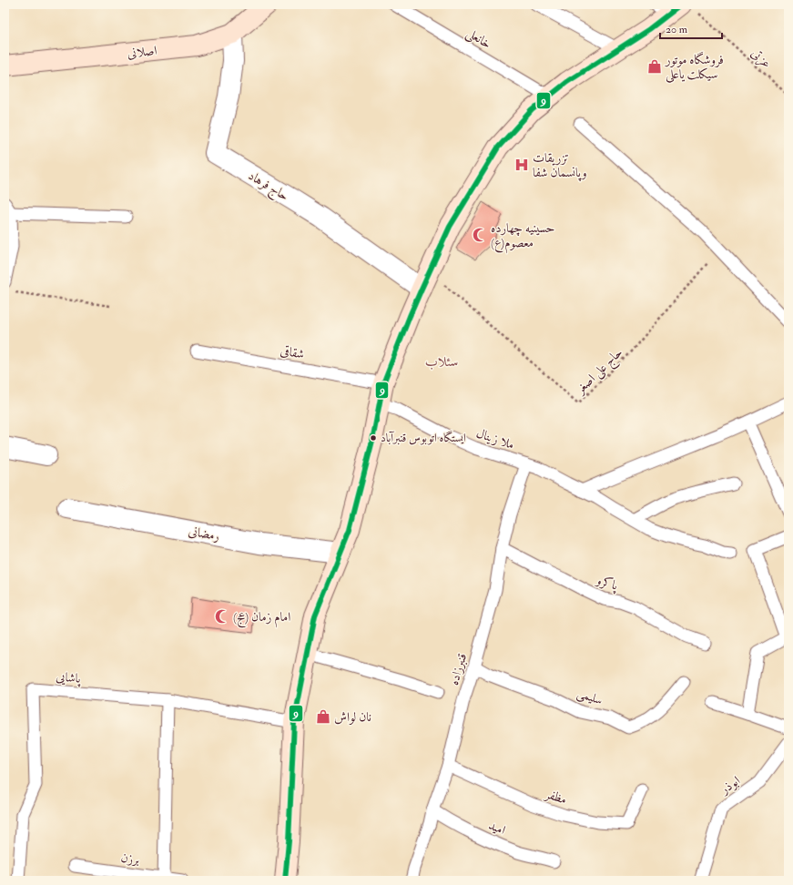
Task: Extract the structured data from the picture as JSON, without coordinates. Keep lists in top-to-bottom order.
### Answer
{
  "streets": {
    "street": ["اصلانی", "حاج فرهاد", "رمضانی"],
    "lane": [
      "خانعلی",
      "شقاقی",
      "ملا زینال",
      "پاکرو",
      "قنبرزاده",
      "پاشایی",
      "سلیمی",
      "ابوذر",
      "مظفر",
      "امید",
      "برزن"
    ],
    "path": ["عزتی", "حاج علی اصغر"]
  },
  "crossings": [
    ["اصلانی", "حاج فرهاد"],
    ["حاج فرهاد", "حاج علی اصغر"],
    ["ملا زینال", "قنبرزاده"],
    ["پاکرو", "قنبرزاده"],
    ["قنبرزاده", "سلیمی"],
    ["قنبرزاده", "مظفر"],
    ["قنبرزاده", "امید"]
  ],
  "districts": ["سئلاب"],
  "places": {
    "shop": ["فروشگاه موتور سیکلت یاعلی", "نان لواش"],
    "hospital": ["تزریقات وپانسمان شفا"],
    "mosque": ["حسینیه چهارده معصوم(ع)", "امام زمان (عج)"],
    "other": ["ایستگاه اتوبوس قنبرآباد"]
  },
  "lines": ["transit line 9"],
  "scale_bar": "20 m"
}
